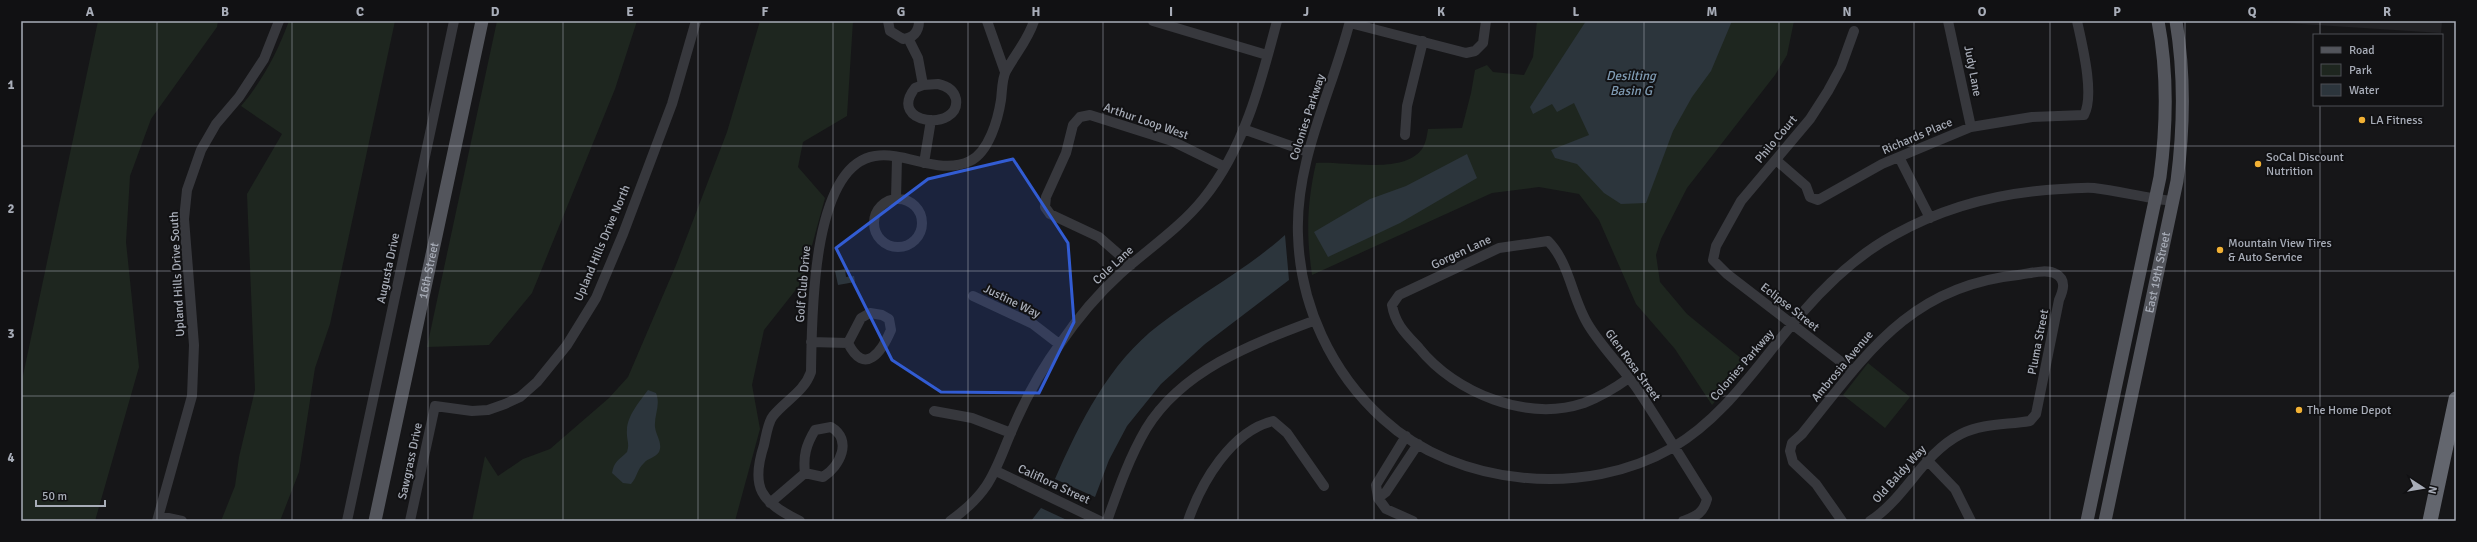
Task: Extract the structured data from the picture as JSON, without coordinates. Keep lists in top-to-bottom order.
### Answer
{
  "streets": {
    "main road": ["16th Street", "East 19th Street"],
    "street": [
      "Judy Lane",
      "Colonies Parkway",
      "Arthur Loop West",
      "Richards Place",
      "Philo Court",
      "Upland Hills Drive North",
      "Gorgen Lane",
      "Cole Lane",
      "Augusta Drive",
      "Upland Hills Drive South",
      "Golf Club Drive",
      "Justine Way",
      "Eclipse Street",
      "Pluma Street",
      "Glen Rosa Street",
      "Ambrosia Avenue",
      "Sawgrass Drive",
      "Old Baldy Way",
      "Califlora Street"
    ]
  },
  "crossings": [
    ["Judy Lane", "Richards Place"],
    ["Colonies Parkway", "East 19th Street"],
    ["Colonies Parkway", "Eclipse Street"],
    ["Colonies Parkway", "Glen Rosa Street"],
    ["Arthur Loop West", "Cole Lane"],
    ["Richards Place", "Philo Court"],
    ["Philo Court", "Eclipse Street"],
    ["Upland Hills Drive North", "Sawgrass Drive"],
    ["Gorgen Lane", "Glen Rosa Street"],
    ["Cole Lane", "Justine Way"],
    ["Cole Lane", "Califlora Street"],
    ["Eclipse Street", "Ambrosia Avenue"],
    ["Pluma Street", "Ambrosia Avenue"],
    ["Pluma Street", "Old Baldy Way"]
  ],
  "water": ["Desilting Basin G"],
  "places": [
    "LA Fitness",
    "SoCal Discount Nutrition",
    "Mountain View Tires & Auto Service",
    "The Home Depot"
  ],
  "legend": ["Road", "Park", "Water"],
  "scale_bar": "50 m",
  "north": "right",
  "grid": {
    "columns": [
      "A",
      "B",
      "C",
      "D",
      "E",
      "F",
      "G",
      "H",
      "I",
      "J",
      "K",
      "L",
      "M",
      "N",
      "O",
      "P",
      "Q",
      "R"
    ],
    "rows": [
      "1",
      "2",
      "3",
      "4"
    ]
  }
}
